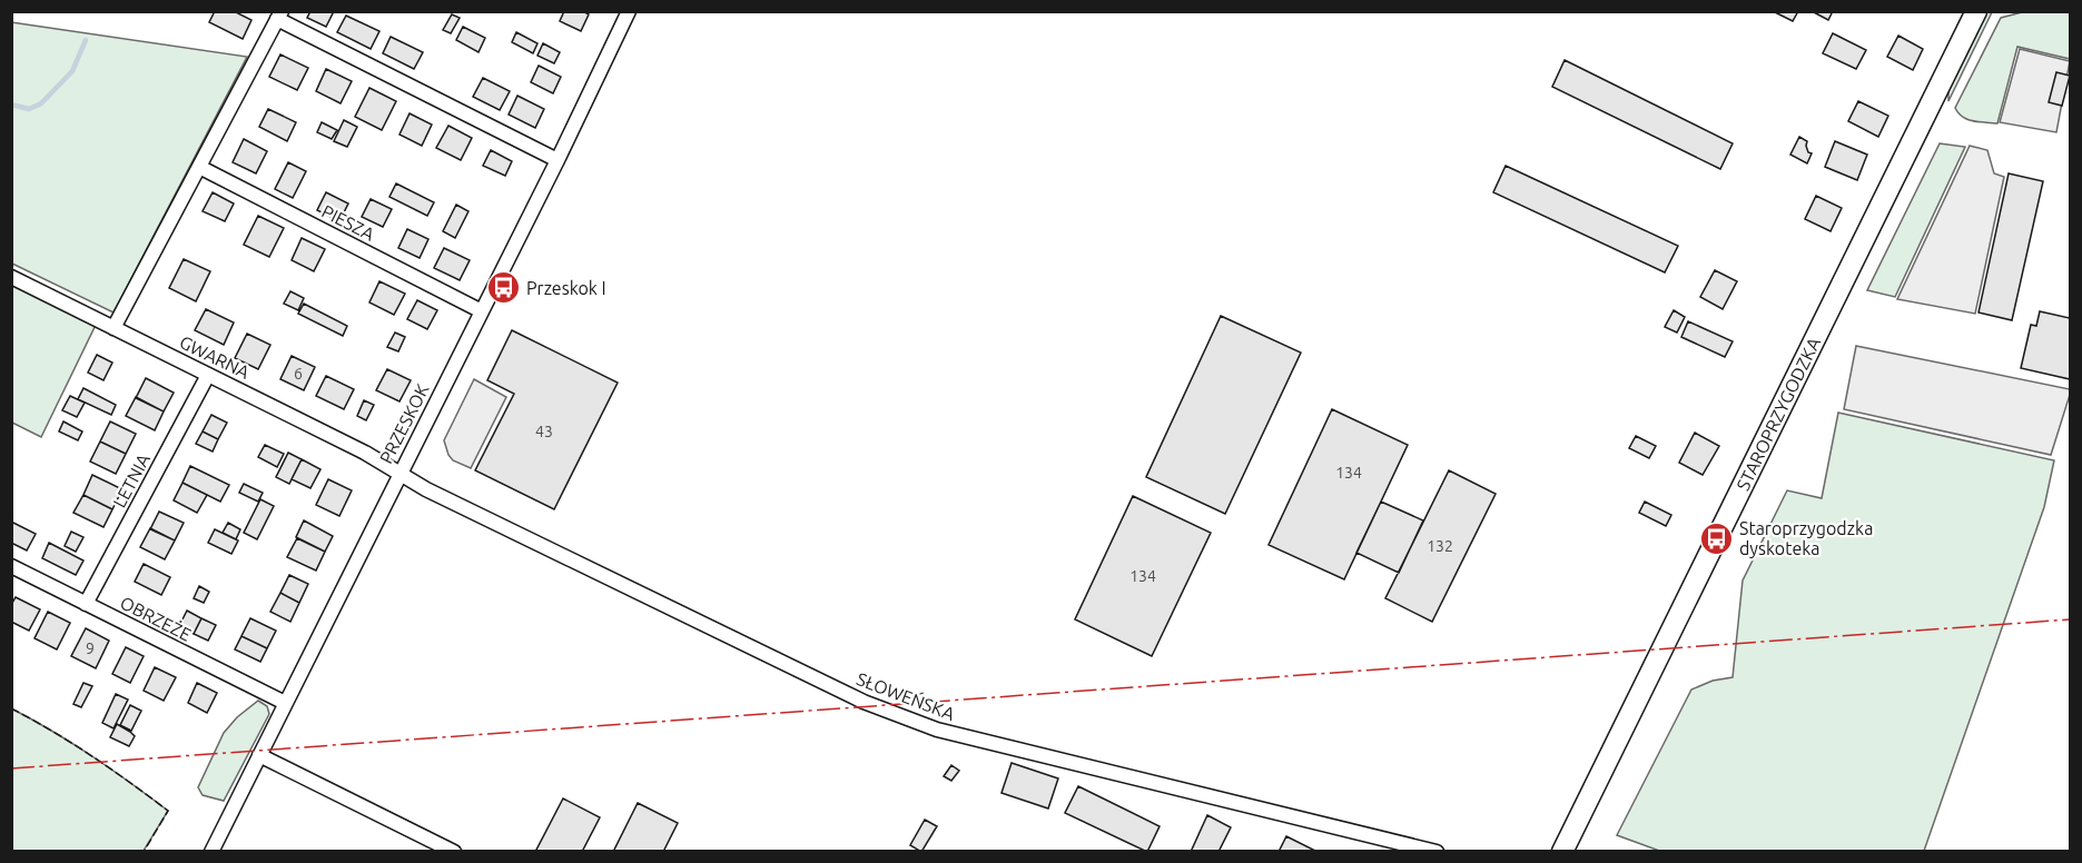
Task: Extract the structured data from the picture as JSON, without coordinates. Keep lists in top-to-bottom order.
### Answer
{
  "streets": {
    "street": [
      "PIESZA",
      "GWARNA",
      "STAROPRZYGODZKA",
      "PRZESKOK",
      "LETNIA",
      "OBRZEŻE",
      "SŁOWEŃSKA"
    ]
  },
  "crossings": [
    ["PIESZA", "PRZESKOK"],
    ["GWARNA", "PRZESKOK"],
    ["GWARNA", "LETNIA"],
    ["GWARNA", "SŁOWEŃSKA"],
    ["PRZESKOK", "OBRZEŻE"],
    ["PRZESKOK", "SŁOWEŃSKA"],
    ["LETNIA", "OBRZEŻE"]
  ],
  "places": {
    "bus stop": ["Przeskok I", "Staroprzygodzka dyskoteka"]
  },
  "house_numbers": [
    "6",
    "43",
    "134",
    "132",
    "134",
    "9"
  ]
}
